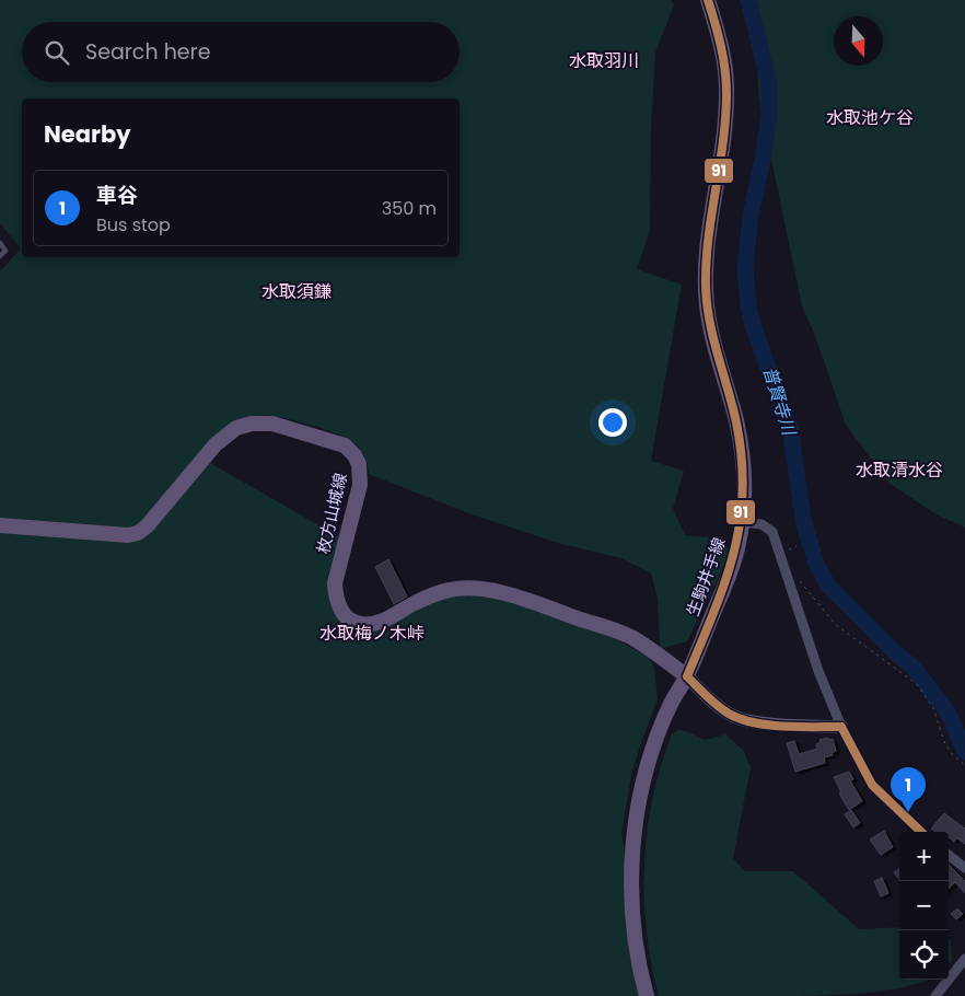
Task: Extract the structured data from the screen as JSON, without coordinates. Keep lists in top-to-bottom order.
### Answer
{
  "streets": {
    "main road": ["枚方山城線", "生駒井手線"]
  },
  "crossings": [
    ["枚方山城線", "生駒井手線"]
  ],
  "districts": [
    "水取羽川",
    "水取池ケ谷",
    "水取須鎌",
    "水取清水谷",
    "水取梅ノ木峠"
  ],
  "water": ["普賢寺川"],
  "lines": ["transit line 91"],
  "north": "bottom",
  "page": {
    "search": "Search here",
    "heading": "Nearby",
    "list": [
      {
        "mark": "1",
        "name": "車谷",
        "note": "Bus stop",
        "value": "350 m"
      }
    ],
    "pins": "1",
    "map_buttons": ["+", "−"]
  }
}
